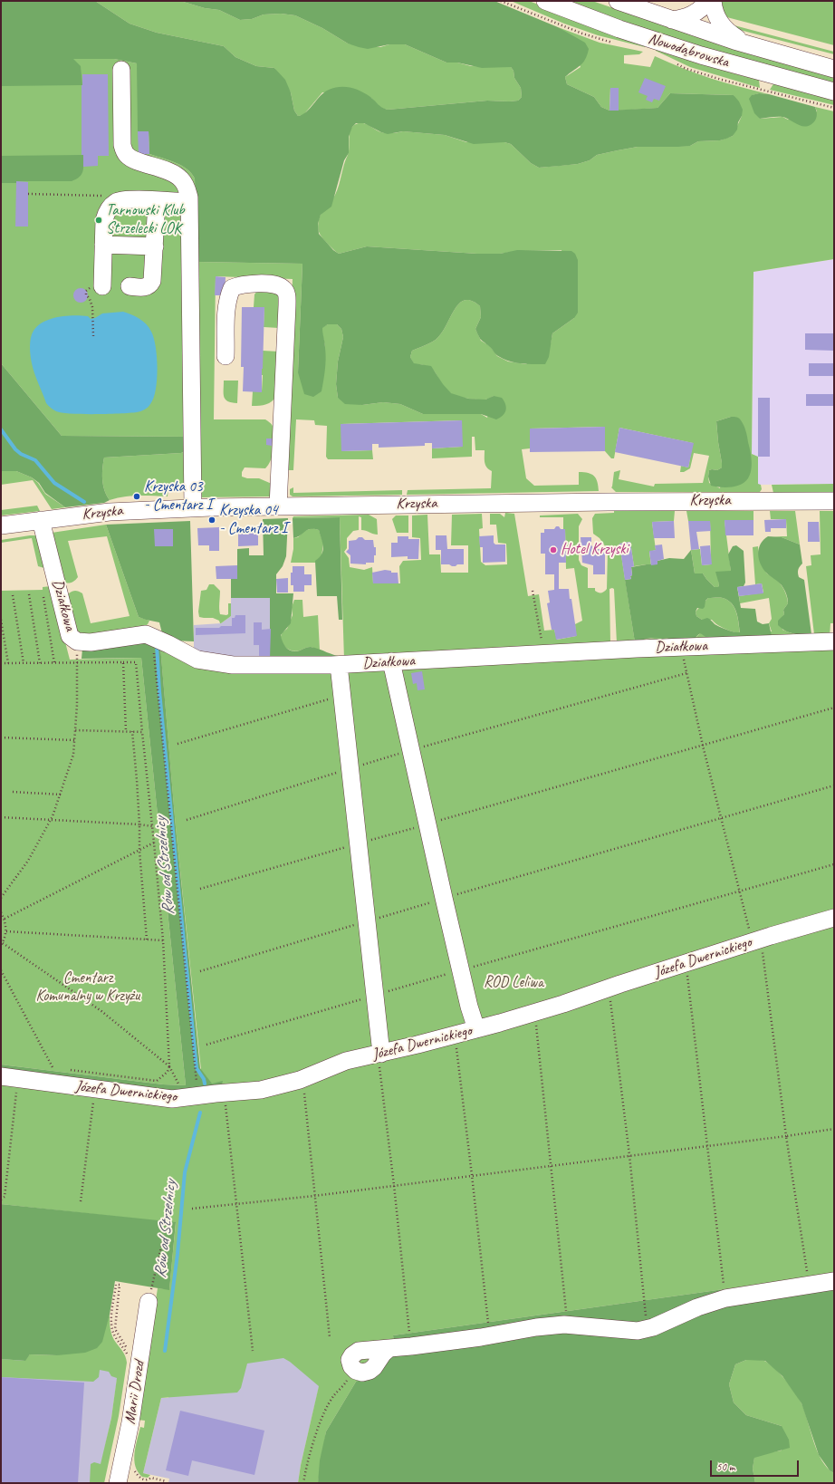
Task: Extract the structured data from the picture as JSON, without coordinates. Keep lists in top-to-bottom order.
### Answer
{
  "streets": {
    "street": [
      "Nowodąbrowska",
      "Krzyska",
      "Działkowa",
      "Józefa Dwernickiego",
      "Marii Drozd"
    ]
  },
  "crossings": [
    ["Krzyska", "Działkowa"]
  ],
  "water": ["Rów od Strzelnicy"],
  "parks": ["Cmentarz Komunalny w Krzyżu", "ROD Leliwa"],
  "places": [
    "Tarnowski Klub Strzelecki LOK",
    "Krzyska 03 - Cmentarz I",
    "Krzyska 04 - Cmentarz I",
    "Hotel Krzyski"
  ],
  "scale_bar": "50 m"
}
